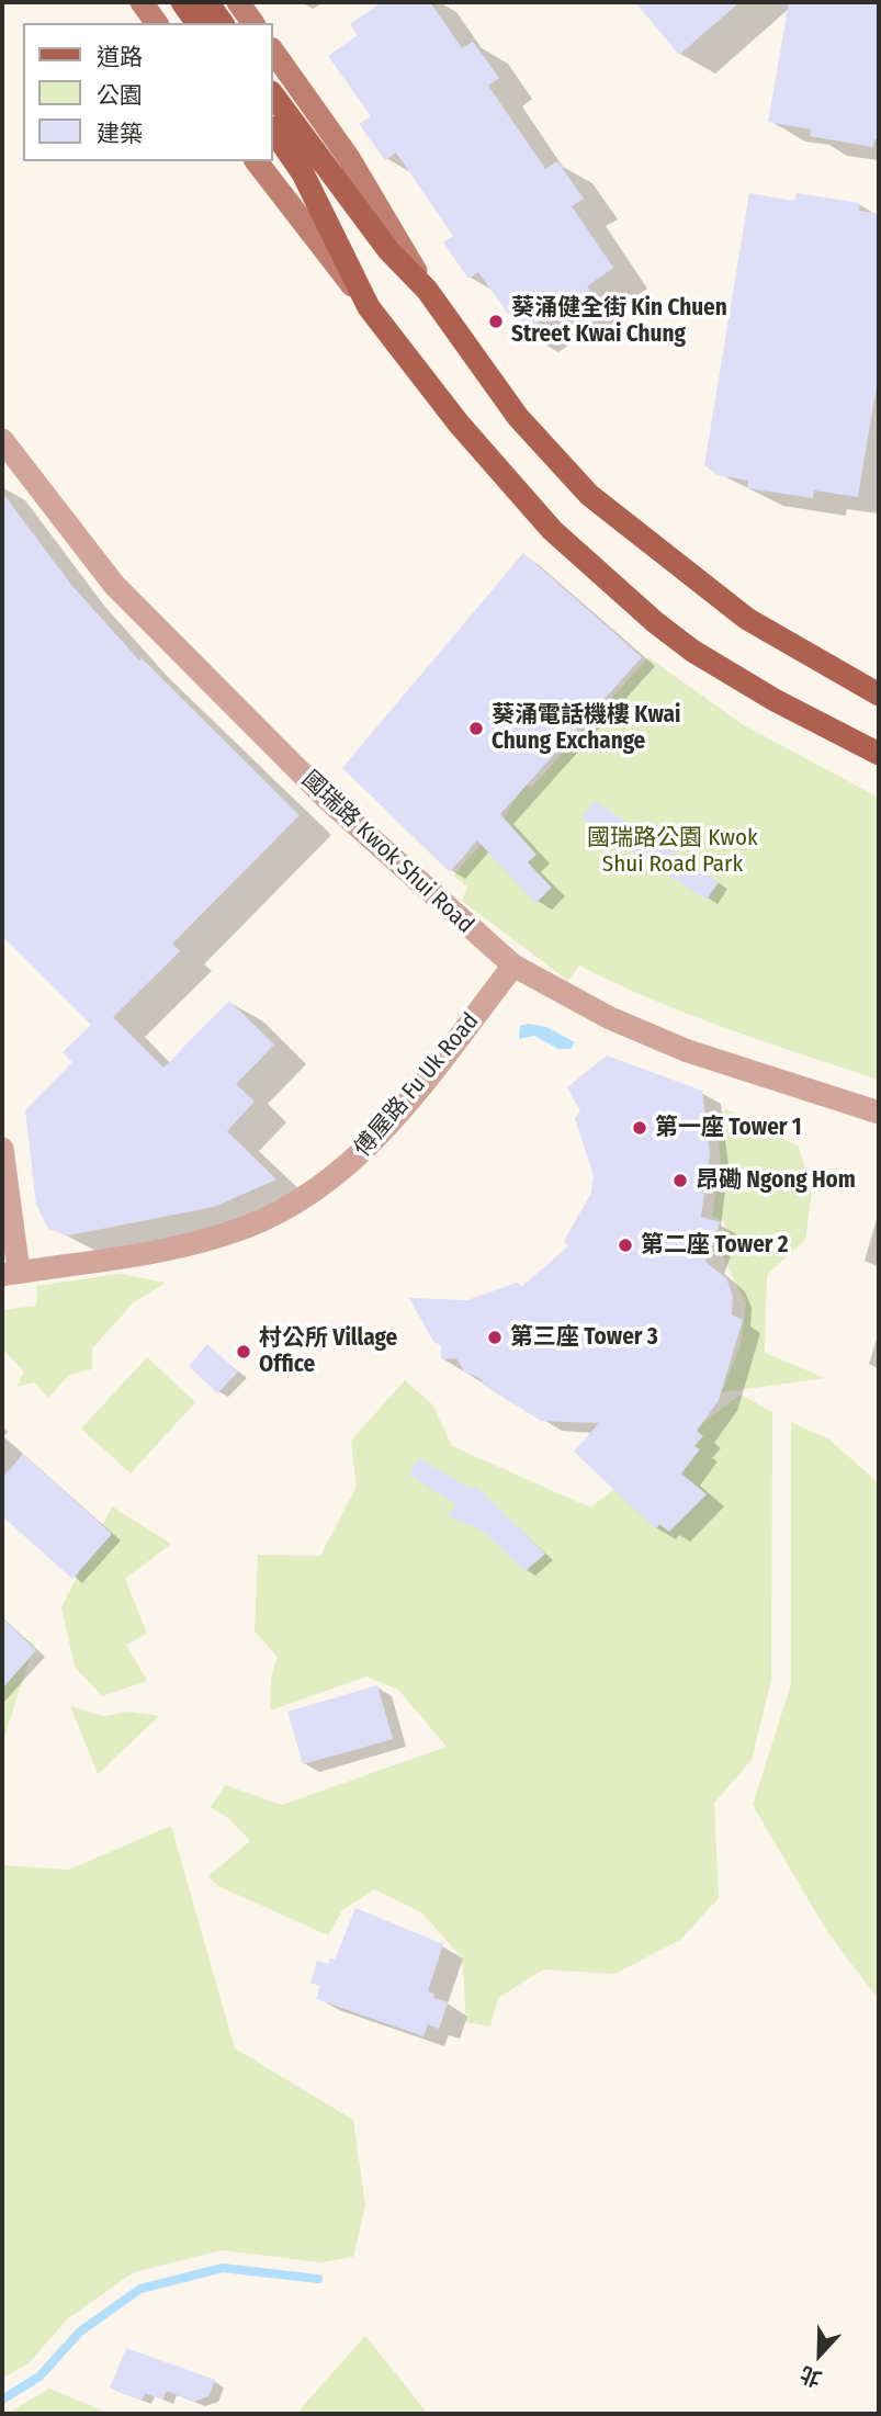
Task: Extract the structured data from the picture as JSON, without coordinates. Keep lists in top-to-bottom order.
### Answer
{
  "streets": {
    "street": ["國瑞路 Kwok Shui Road", "傅屋路 Fu Uk Road"]
  },
  "crossings": [
    ["國瑞路 Kwok Shui Road", "傅屋路 Fu Uk Road"]
  ],
  "parks": ["國瑞路公園 Kwok Shui Road Park"],
  "places": [
    "葵涌健全街 Kin Chuen Street Kwai Chung",
    "葵涌電話機樓 Kwai Chung Exchange",
    "第一座 Tower 1",
    "昂磡 Ngong Hom",
    "第二座 Tower 2",
    "第三座 Tower 3",
    "村公所 Village Office"
  ],
  "legend": ["道路", "公園", "建築"],
  "north": "bottom"
}
